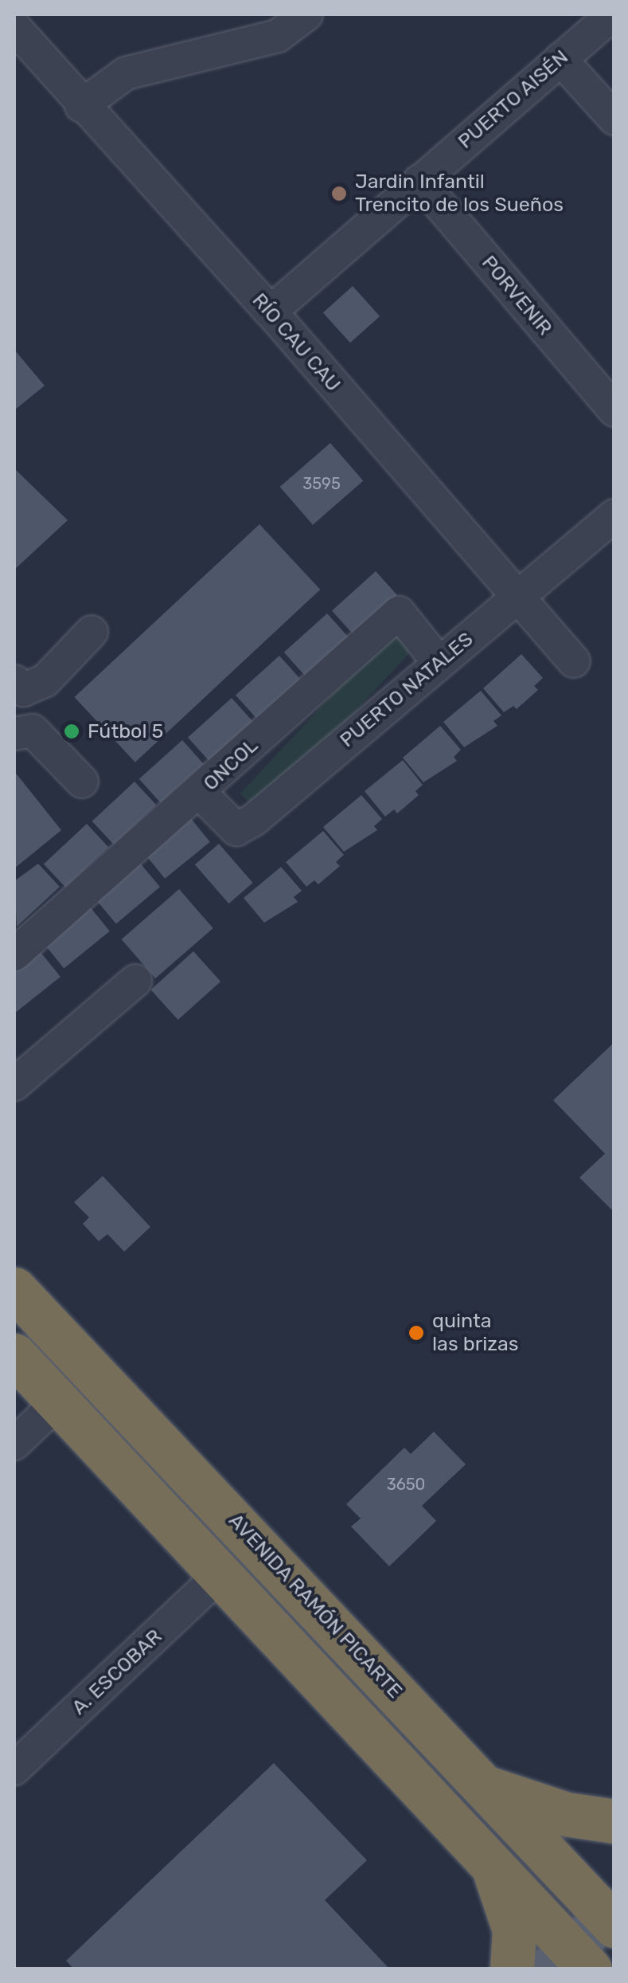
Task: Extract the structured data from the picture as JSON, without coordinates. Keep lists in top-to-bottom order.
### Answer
{
  "streets": {
    "highway": ["AVENIDA RAMÓN PICARTE"],
    "street": [
      "PUERTO AISÉN",
      "PORVENIR",
      "RÍO CAU CAU",
      "PUERTO NATALES",
      "ONCOL",
      "A. ESCOBAR"
    ]
  },
  "crossings": [
    ["PUERTO AISÉN", "PORVENIR"],
    ["PUERTO AISÉN", "RÍO CAU CAU"],
    ["RÍO CAU CAU", "PUERTO NATALES"],
    ["PUERTO NATALES", "ONCOL"]
  ],
  "places": ["Jardin Infantil Trencito de los Sueños", "Fútbol 5", "quinta las brizas"],
  "house_numbers": ["3595", "3650"]
}
